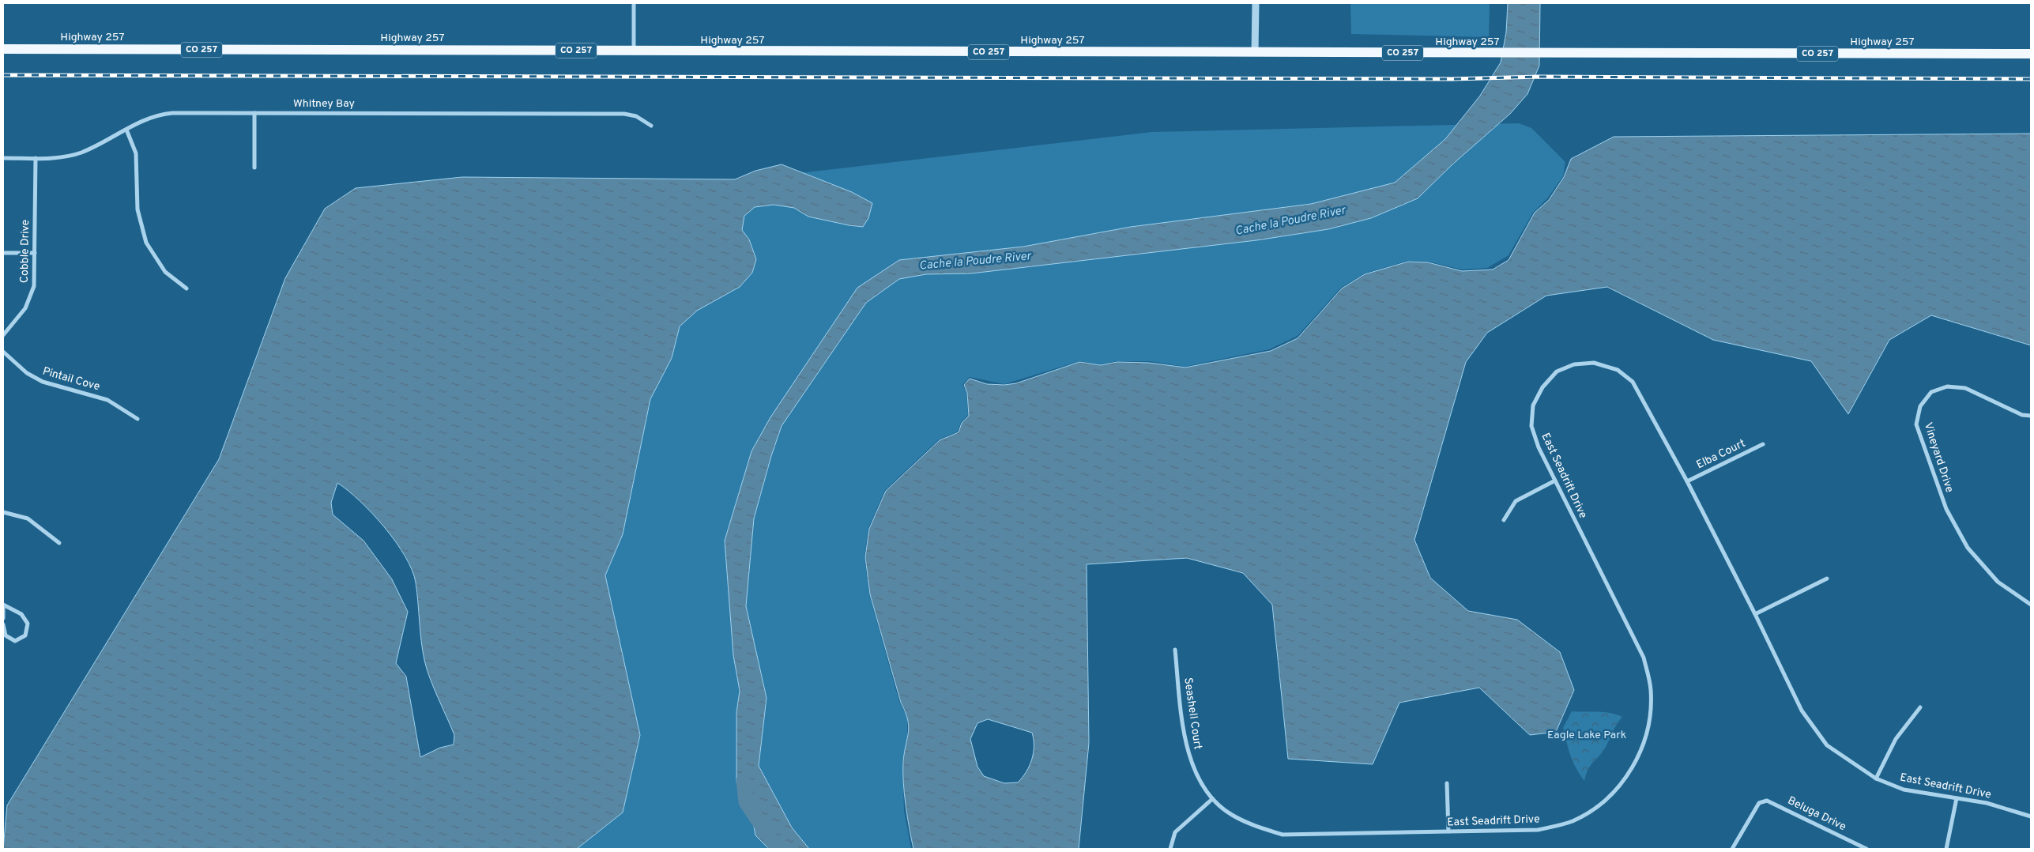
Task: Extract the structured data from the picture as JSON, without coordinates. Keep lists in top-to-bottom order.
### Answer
{
  "streets": {
    "main road": ["Highway 257", "CO 257"],
    "street": [
      "Whitney Bay",
      "Cobble Drive",
      "Pintail Cove",
      "Elba Court",
      "Vineyard Drive",
      "East Seadrift Drive",
      "Seashell Court",
      "Beluga Drive"
    ]
  },
  "crossings": [
    ["Whitney Bay", "Cobble Drive"],
    ["Elba Court", "East Seadrift Drive"],
    ["East Seadrift Drive", "Seashell Court"]
  ],
  "water": ["Cache la Poudre River"],
  "parks": ["Eagle Lake Park"]
}
